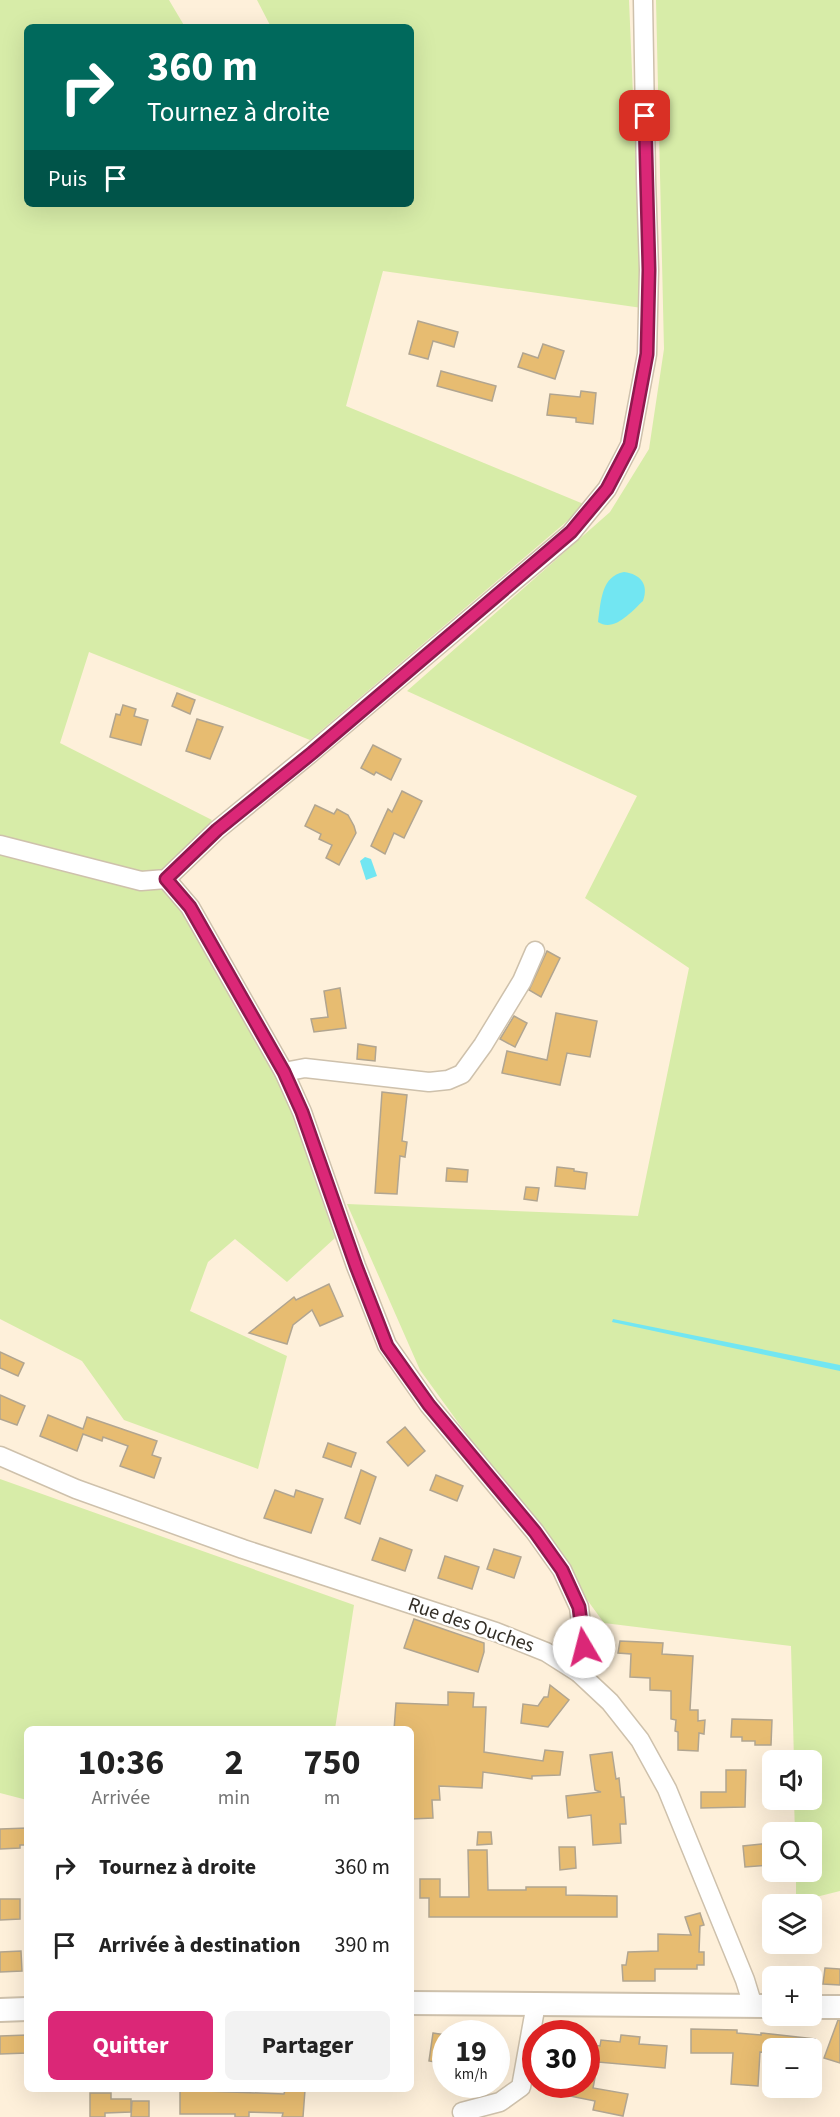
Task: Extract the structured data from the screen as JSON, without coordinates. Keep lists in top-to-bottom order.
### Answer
{
  "streets": {
    "street": ["Rue des Ouches"]
  },
  "page": {
    "turn": ["360 m", "Tournez à droite"],
    "then": "Puis",
    "eta": [
      "10:36",
      "Arrivée",
      "2",
      "min",
      "750",
      "m"
    ],
    "map_buttons": ["+", "−"],
    "list": [
      {
        "name": "Tournez à droite",
        "value": "360 m"
      },
      {
        "name": "Arrivée à destination",
        "value": "390 m"
      }
    ],
    "buttons": ["Quitter", "Partager"],
    "speed": "19 km/h",
    "limit": "30"
  }
}
